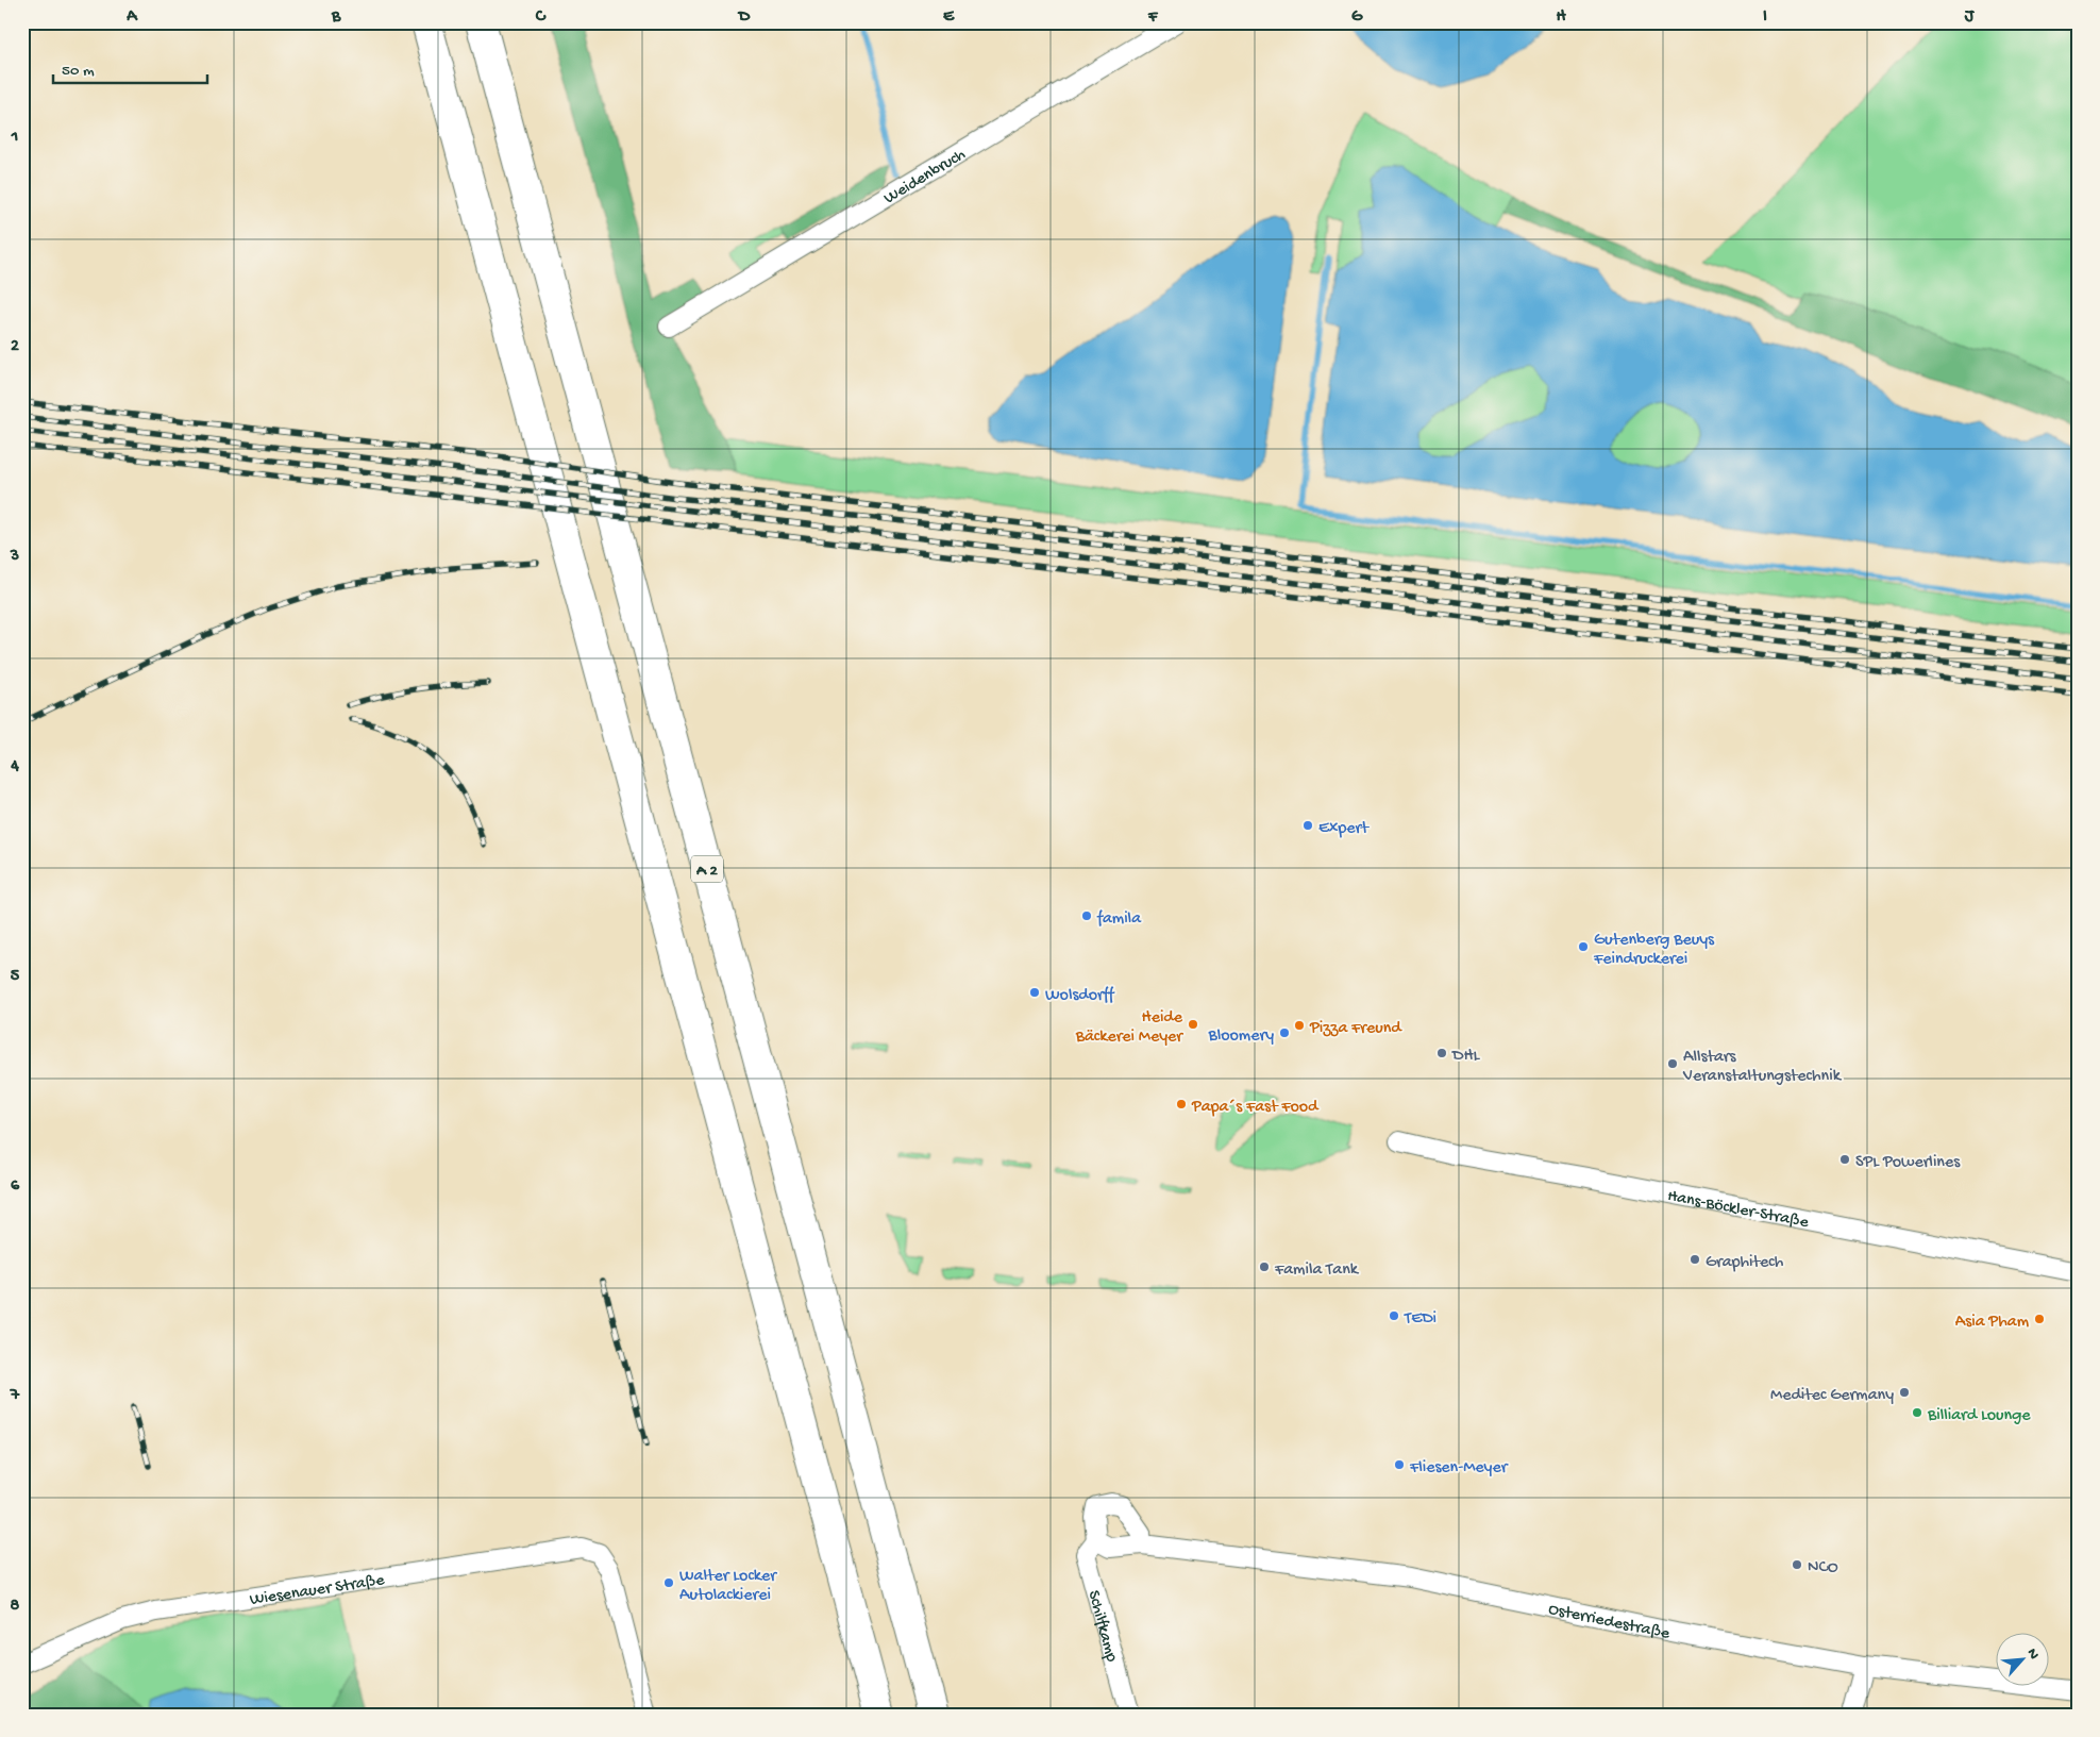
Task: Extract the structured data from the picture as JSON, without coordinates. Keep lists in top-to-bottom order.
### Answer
{
  "streets": {
    "highway": ["A 2"],
    "street": [
      "Weidenbruch",
      "Hans-Böckler-Straße",
      "Wiesenauer Straße",
      "Osterriedestraße",
      "Schilfkamp"
    ]
  },
  "crossings": [
    ["Osterriedestraße", "Schilfkamp"]
  ],
  "places": [
    "Expert",
    "famila",
    "Gutenberg Beuys Feindruckerei",
    "Wolsdorff",
    "Heide Bäckerei Meyer",
    "Pizza Freund",
    "Bloomery",
    "DHL",
    "Allstars Veranstaltungstechnik",
    "Papa´s Fast Food",
    "SPL Powerlines",
    "Graphitech",
    "Famila Tank",
    "TEDi",
    "Asia Pham",
    "Meditec Germany",
    "Billiard Lounge",
    "Fliesen-Meyer",
    "NCO",
    "Walter Locker Autolackierei"
  ],
  "scale_bar": "50 m",
  "north": "top right",
  "grid": {
    "columns": [
      "A",
      "B",
      "C",
      "D",
      "E",
      "F",
      "G",
      "H",
      "I",
      "J"
    ],
    "rows": [
      "1",
      "2",
      "3",
      "4",
      "5",
      "6",
      "7",
      "8"
    ]
  }
}
